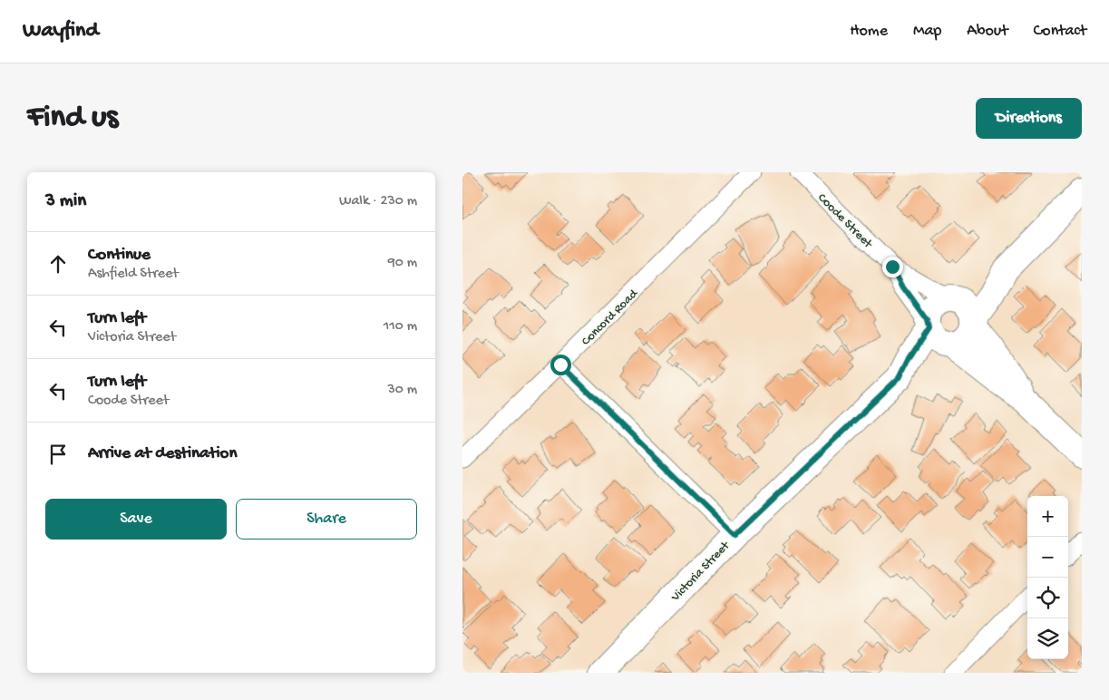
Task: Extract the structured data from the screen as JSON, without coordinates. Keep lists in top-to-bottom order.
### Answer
{
  "streets": {
    "street": ["Coode Street", "Concord Road", "Victoria Street"]
  },
  "crossings": [
    ["Coode Street", "Victoria Street"]
  ],
  "page": {
    "header": "Wayfind",
    "nav": [
      "Home",
      "Map",
      "About",
      "Contact"
    ],
    "buttons": [
      "Directions",
      ["Save", "Share"]
    ],
    "title": "Find us",
    "heading": ["3 min", "Walk · 230 m"],
    "list": [
      ["Continue", "Ashfield Street", "90 m"],
      ["Turn left", "Victoria Street", "110 m"],
      ["Turn left", "Coode Street", "30 m"],
      "Arrive at destination"
    ],
    "map_buttons": ["+", "−"]
  }
}
